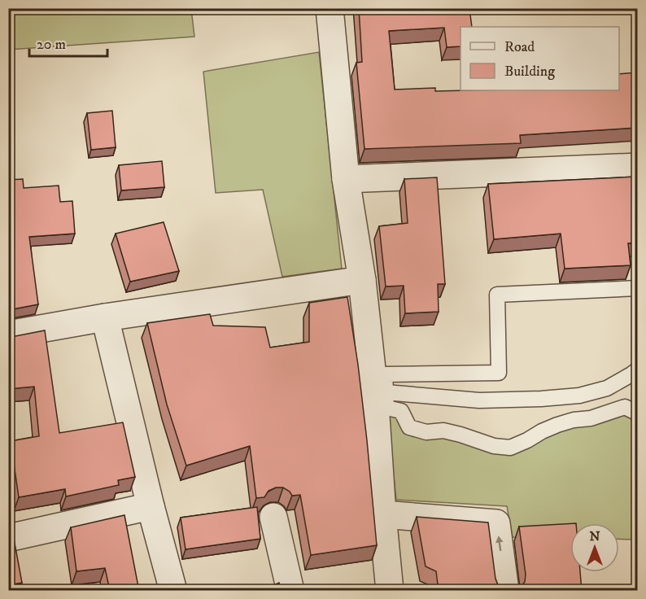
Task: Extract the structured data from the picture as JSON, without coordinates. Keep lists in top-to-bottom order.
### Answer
{
  "legend": ["Road", "Building"],
  "scale_bar": "20 m",
  "north": "top"
}
